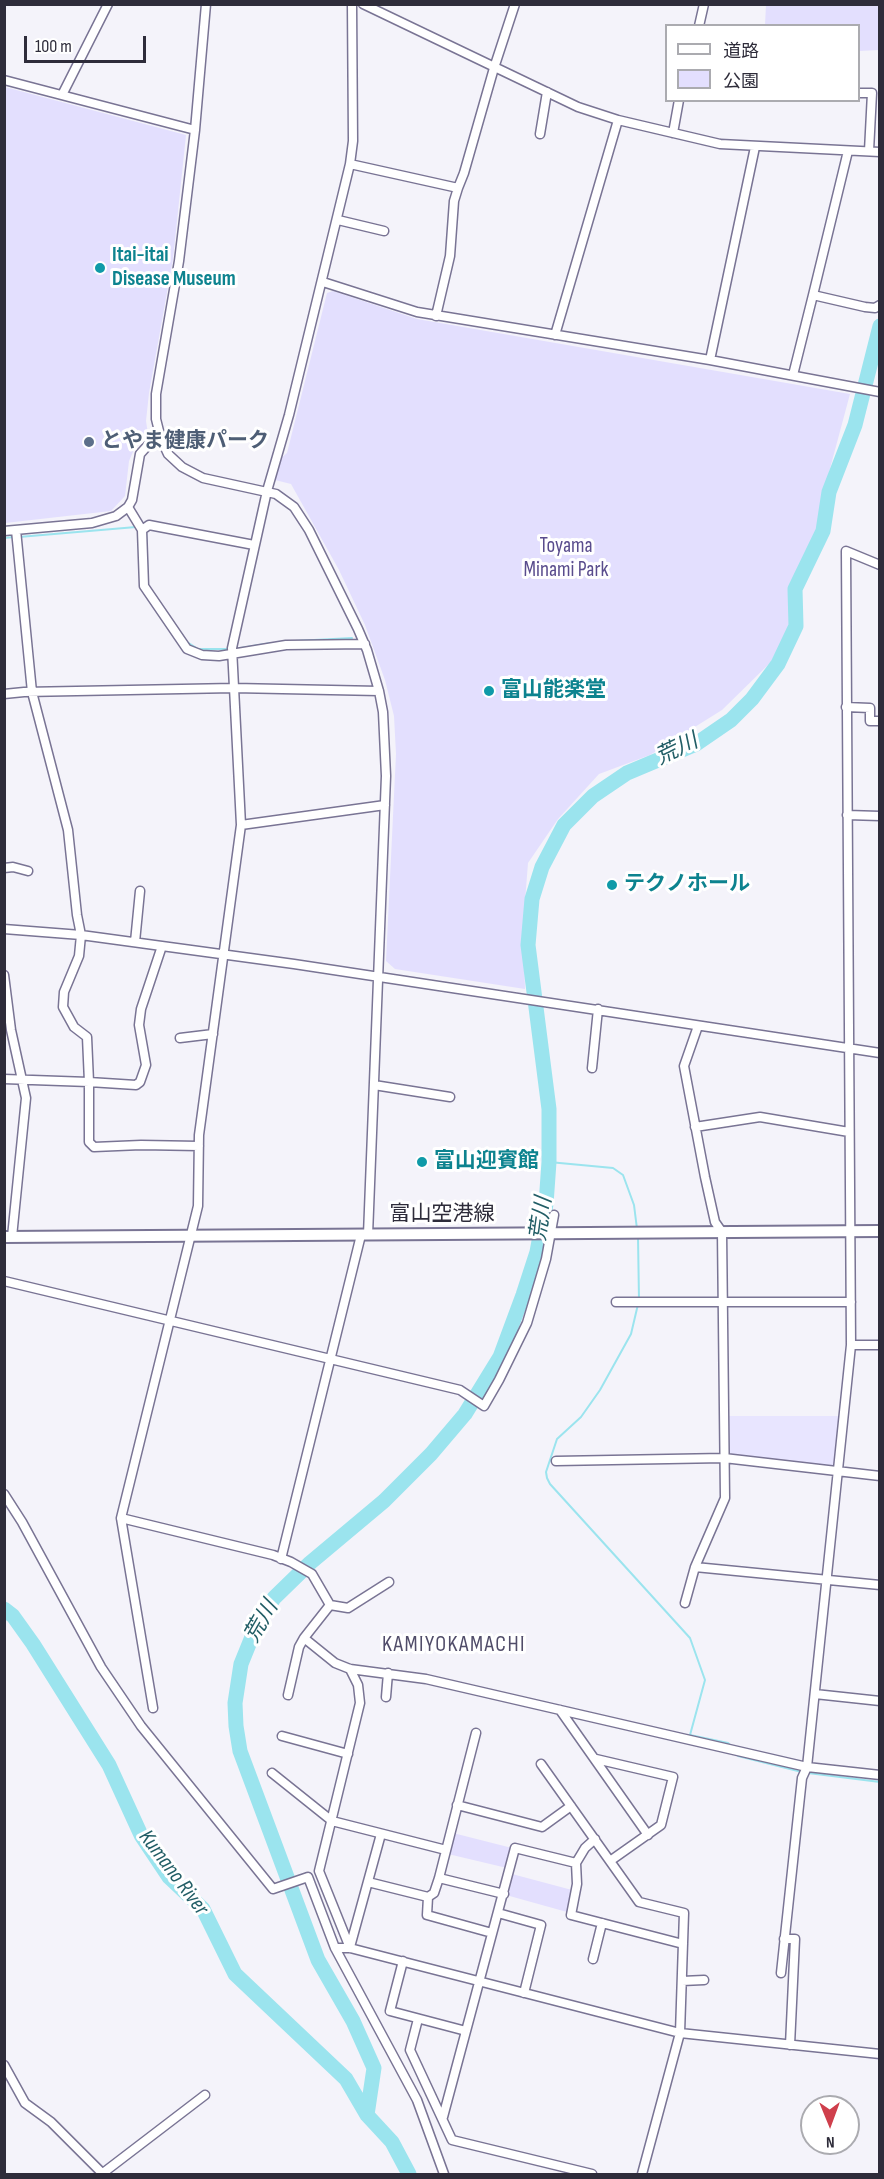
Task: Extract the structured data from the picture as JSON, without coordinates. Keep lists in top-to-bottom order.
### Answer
{
  "streets": {
    "main road": ["富山空港線"]
  },
  "districts": ["KAMIYOKAMACHI"],
  "water": ["荒川", "Kumano River"],
  "parks": ["Toyama Minami Park"],
  "places": [
    "Itai-itai Disease Museum",
    "とやま健康パーク",
    "富山能楽堂",
    "テクノホール",
    "富山迎賓館"
  ],
  "legend": ["道路", "公園"],
  "scale_bar": "100 m",
  "north": "bottom"
}
